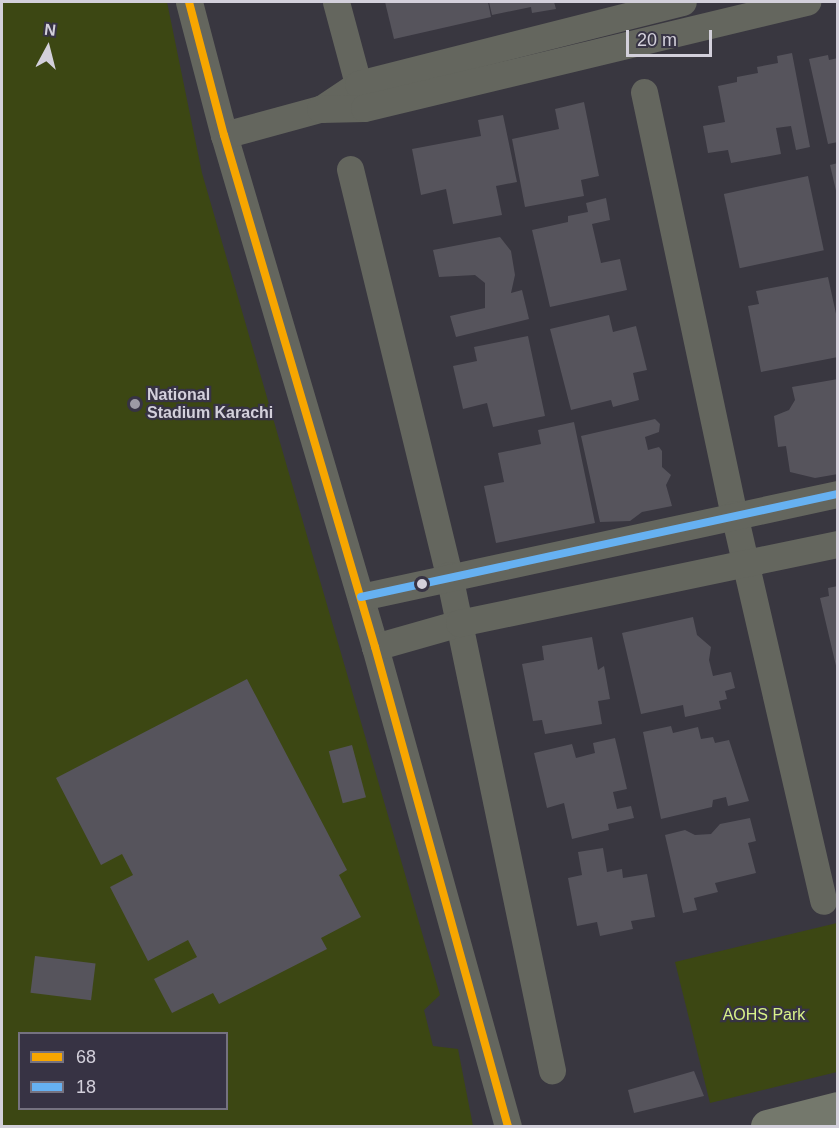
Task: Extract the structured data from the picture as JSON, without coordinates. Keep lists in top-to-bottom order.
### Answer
{
  "parks": ["AOHS Park"],
  "places": ["National Stadium Karachi"],
  "lines": ["transit line 68", "transit line 18"],
  "legend": ["68", "18"],
  "scale_bar": "20 m",
  "north": "top"
}
